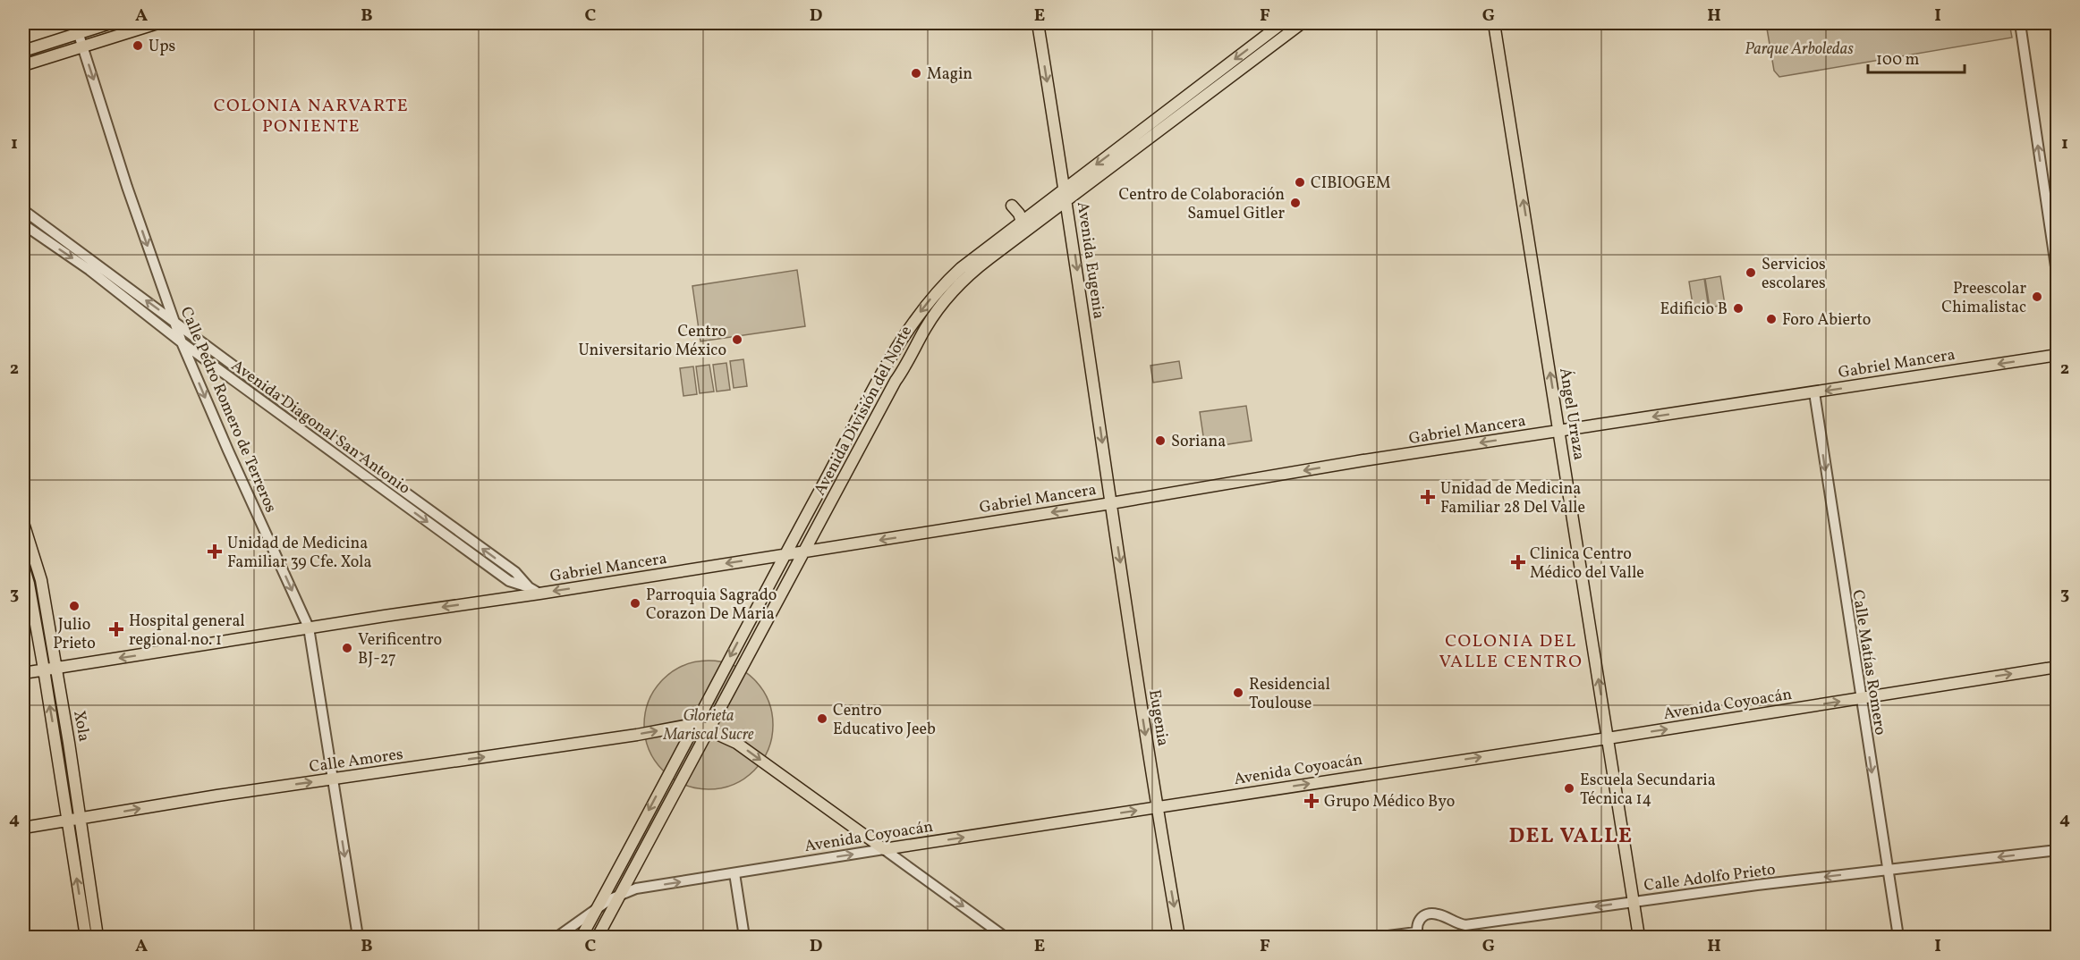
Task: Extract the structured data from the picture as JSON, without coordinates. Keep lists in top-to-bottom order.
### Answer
{
  "streets": {
    "main road": [
      "Avenida Eugenia",
      "Gabriel Mancera",
      "Avenida División del Norte",
      "Ángel Urraza",
      "Avenida Coyoacán",
      "Eugenia",
      "Xola",
      "Calle Amores"
    ],
    "street": [
      "Calle Pedro Romero de Terreros",
      "Avenida Diagonal San Antonio",
      "Calle Matías Romero",
      "Calle Adolfo Prieto"
    ]
  },
  "crossings": [
    ["Avenida Eugenia", "Gabriel Mancera"],
    ["Avenida Eugenia", "Avenida División del Norte"],
    ["Avenida Eugenia", "Eugenia"],
    ["Gabriel Mancera", "Calle Pedro Romero de Terreros"],
    ["Gabriel Mancera", "Avenida División del Norte"],
    ["Gabriel Mancera", "Ángel Urraza"],
    ["Gabriel Mancera", "Avenida Diagonal San Antonio"],
    ["Gabriel Mancera", "Calle Matías Romero"],
    ["Gabriel Mancera", "Eugenia"],
    ["Gabriel Mancera", "Xola"],
    ["Calle Pedro Romero de Terreros", "Avenida Diagonal San Antonio"],
    ["Calle Pedro Romero de Terreros", "Calle Amores"],
    ["Avenida División del Norte", "Avenida Coyoacán"],
    ["Avenida División del Norte", "Calle Amores"],
    ["Ángel Urraza", "Avenida Coyoacán"],
    ["Ángel Urraza", "Calle Adolfo Prieto"],
    ["Calle Matías Romero", "Avenida Coyoacán"],
    ["Calle Matías Romero", "Calle Adolfo Prieto"],
    ["Avenida Coyoacán", "Eugenia"],
    ["Xola", "Calle Amores"]
  ],
  "one_way": [
    "Avenida Eugenia",
    "Gabriel Mancera",
    "Calle Pedro Romero de Terreros",
    "Ángel Urraza",
    "Calle Matías Romero",
    "Avenida Coyoacán",
    "Eugenia",
    "Calle Amores",
    "Calle Adolfo Prieto"
  ],
  "districts": ["COLONIA NARVARTE PONIENTE", "COLONIA DEL VALLE CENTRO", "DEL VALLE"],
  "parks": ["Parque Arboledas", "Glorieta Mariscal Sucre"],
  "places": {
    "other": [
      "Ups",
      "Magin",
      "CIBIOGEM",
      "Centro de Colaboración Samuel Gitler",
      "Servicios escolares",
      "Preescolar Chimalistac",
      "Edificio B",
      "Foro Abierto",
      "Centro Universitario México",
      "Soriana",
      "Parroquia Sagrado Corazon De Maria",
      "Julio Prieto",
      "Verificentro BJ-27",
      "Residencial Toulouse",
      "Centro Educativo Jeeb",
      "Escuela Secundaria Técnica 14"
    ],
    "health": [
      "Unidad de Medicina Familiar 28 Del Valle",
      "Unidad de Medicina Familiar 39 Cfe. Xola",
      "Clinica Centro Médico del Valle",
      "Hospital general regional no. 1",
      "Grupo Médico Byo"
    ]
  },
  "scale_bar": "100 m",
  "grid": {
    "columns": [
      "A",
      "B",
      "C",
      "D",
      "E",
      "F",
      "G",
      "H",
      "I"
    ],
    "rows": [
      "1",
      "2",
      "3",
      "4"
    ]
  }
}
